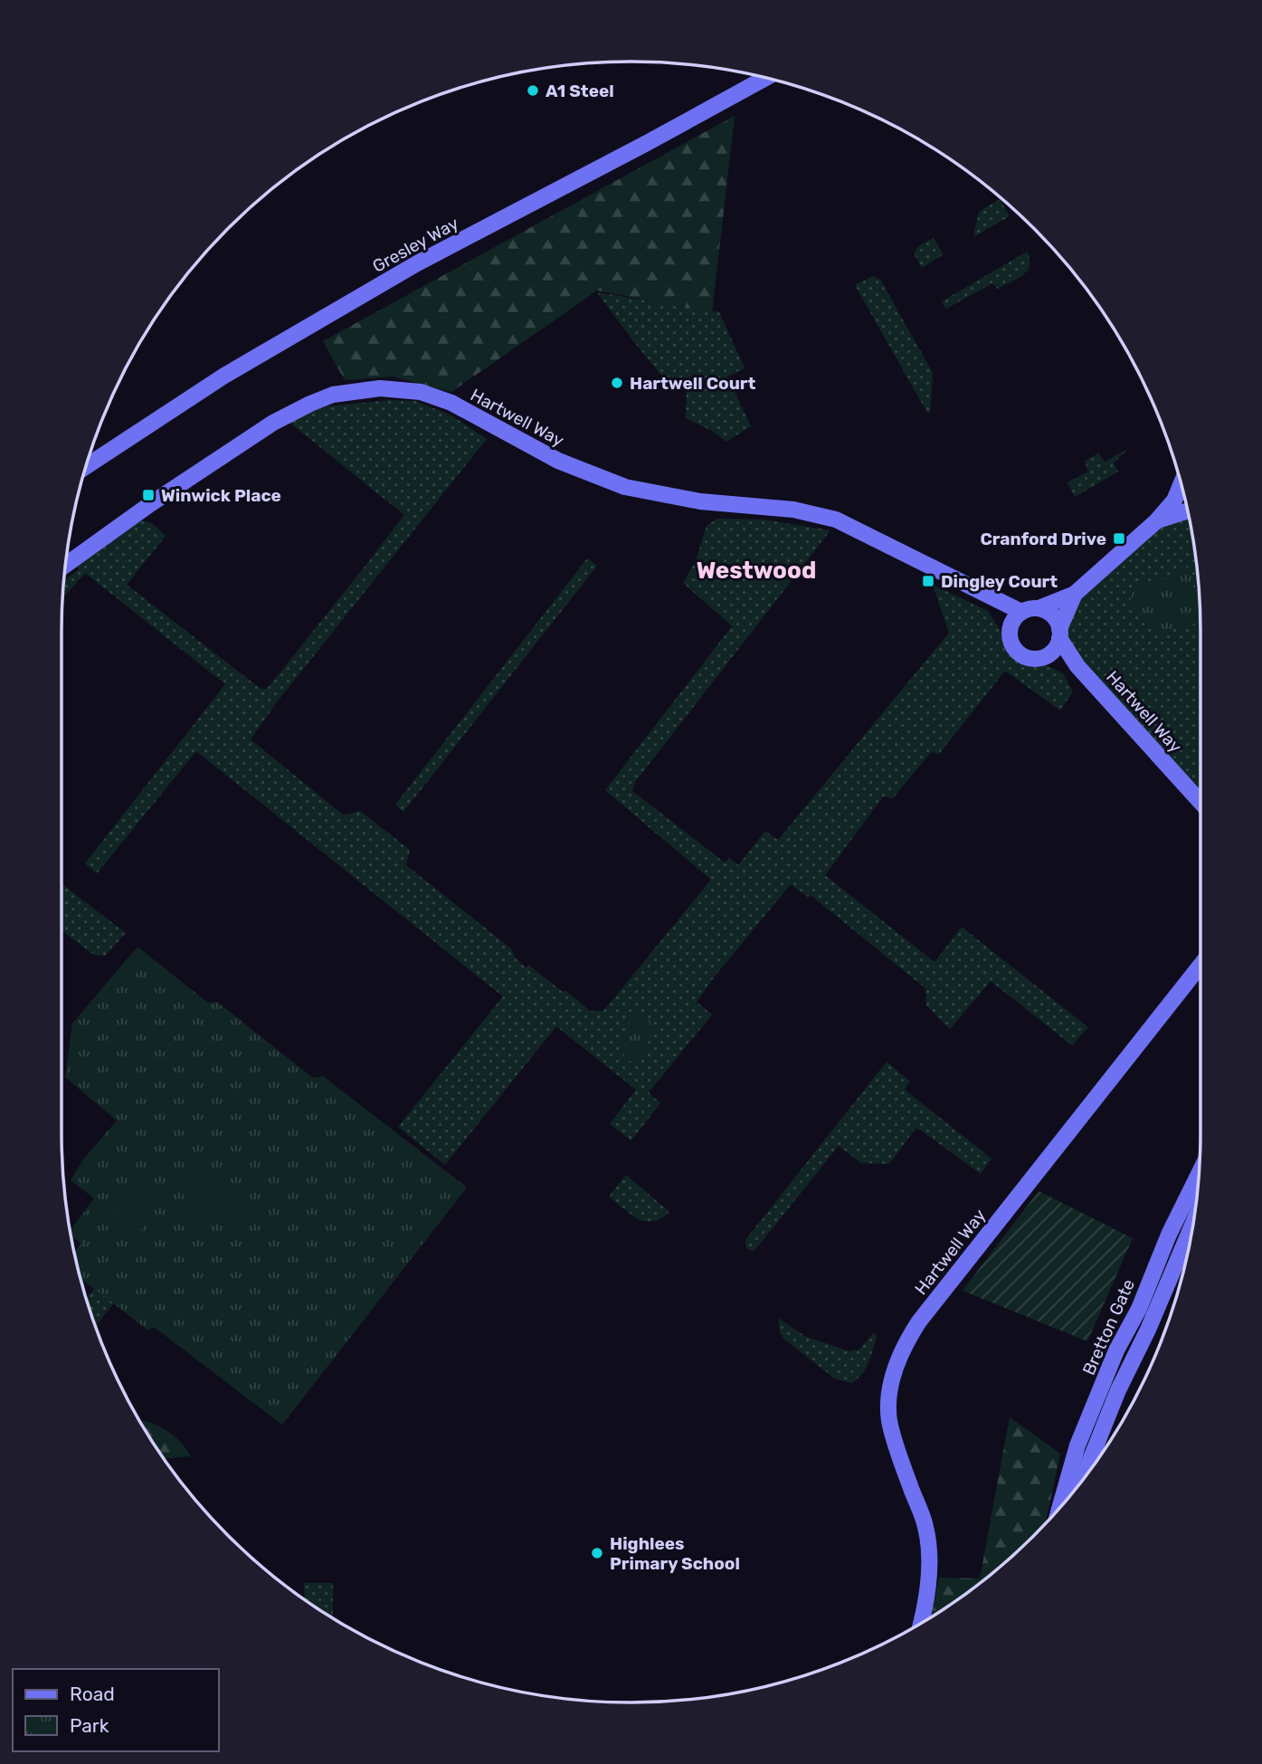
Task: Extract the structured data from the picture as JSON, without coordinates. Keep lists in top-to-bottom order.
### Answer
{
  "streets": {
    "street": ["Gresley Way", "Hartwell Way", "Bretton Gate"]
  },
  "districts": ["Westwood"],
  "places": {
    "other": ["A1 Steel", "Hartwell Court", "Highlees Primary School"],
    "transit": ["Winwick Place", "Cranford Drive", "Dingley Court"]
  },
  "legend": ["Road", "Park"]
}
